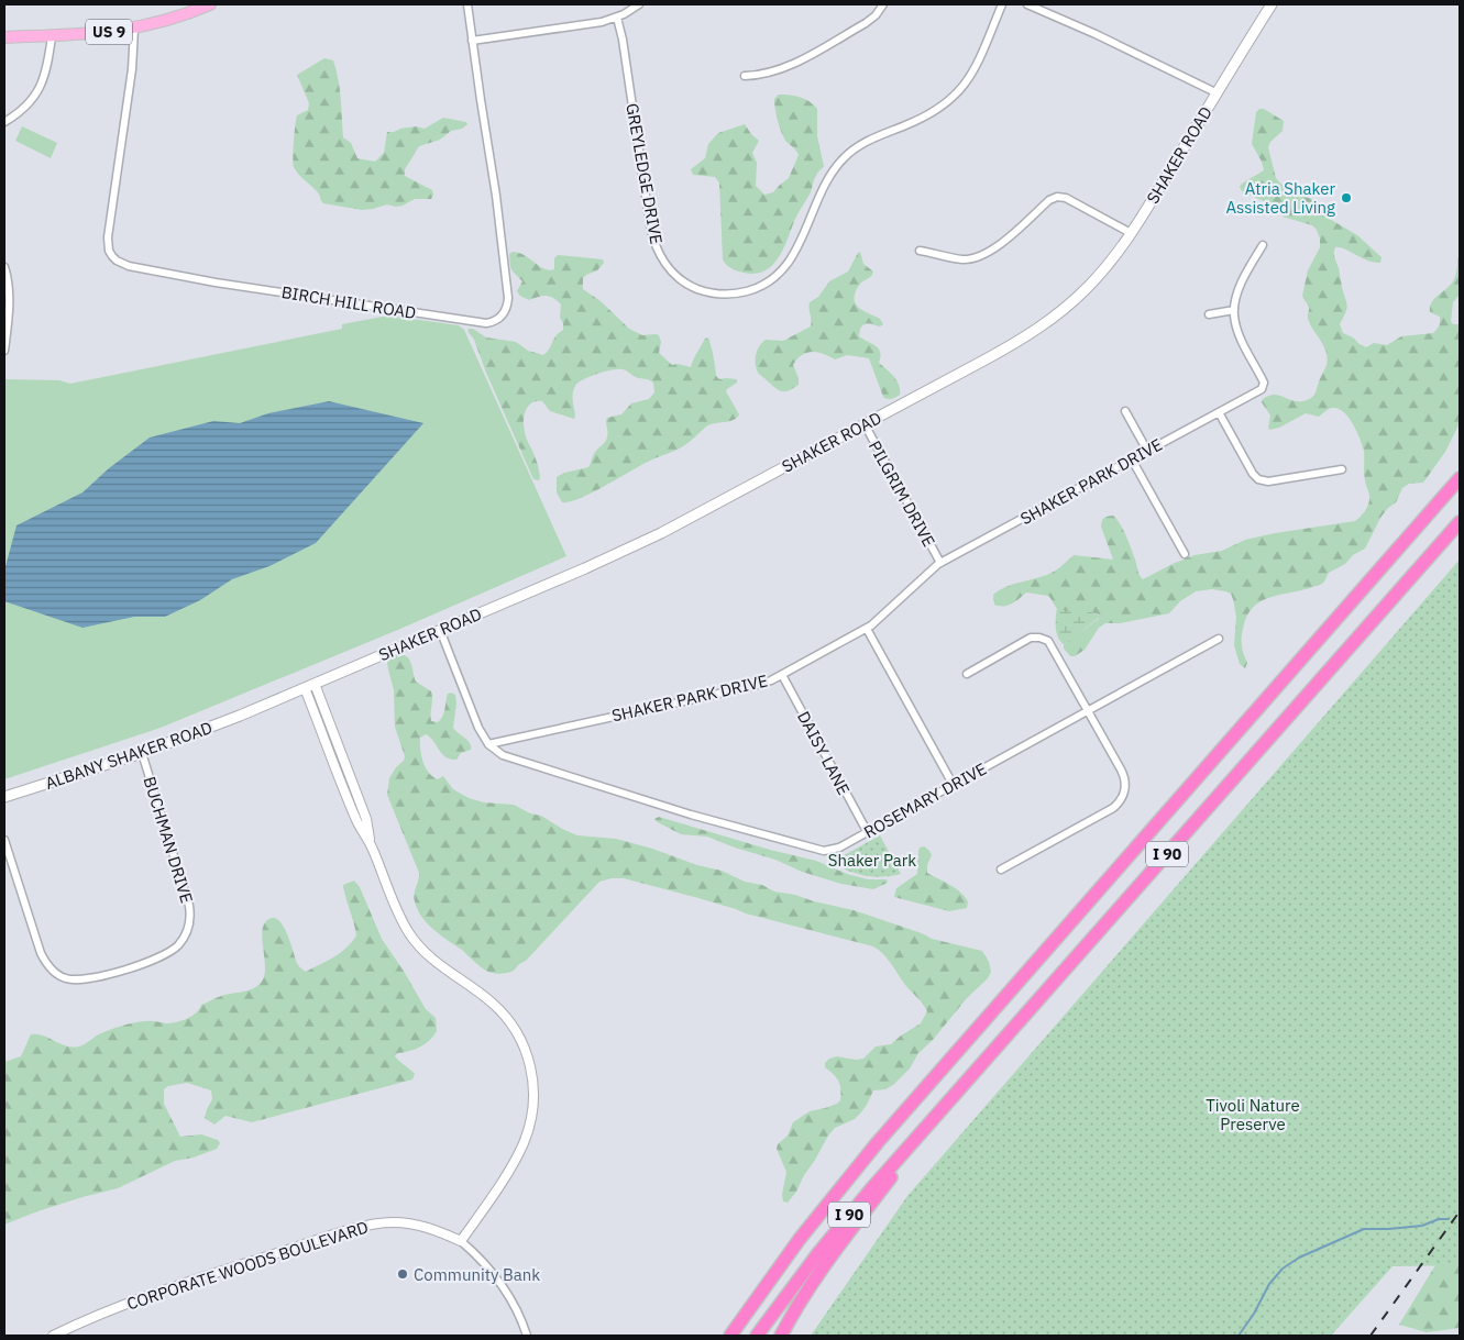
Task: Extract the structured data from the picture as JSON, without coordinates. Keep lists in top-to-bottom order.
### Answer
{
  "streets": {
    "highway": ["I 90"],
    "main road": ["US 9", "SHAKER ROAD", "ALBANY SHAKER ROAD"],
    "street": [
      "GREYLEDGE DRIVE",
      "BIRCH HILL ROAD",
      "SHAKER PARK DRIVE",
      "PILGRIM DRIVE",
      "DAISY LANE",
      "ROSEMARY DRIVE",
      "BUCHMAN DRIVE",
      "CORPORATE WOODS BOULEVARD"
    ]
  },
  "crossings": [
    ["US 9", "BIRCH HILL ROAD"],
    ["SHAKER ROAD", "PILGRIM DRIVE"],
    ["SHAKER ROAD", "ALBANY SHAKER ROAD"],
    ["SHAKER PARK DRIVE", "PILGRIM DRIVE"],
    ["SHAKER PARK DRIVE", "DAISY LANE"],
    ["SHAKER PARK DRIVE", "ROSEMARY DRIVE"],
    ["DAISY LANE", "ROSEMARY DRIVE"],
    ["ALBANY SHAKER ROAD", "BUCHMAN DRIVE"]
  ],
  "parks": ["Shaker Park", "Tivoli Nature Preserve"],
  "places": ["Atria Shaker Assisted Living", "Community Bank"]
}
